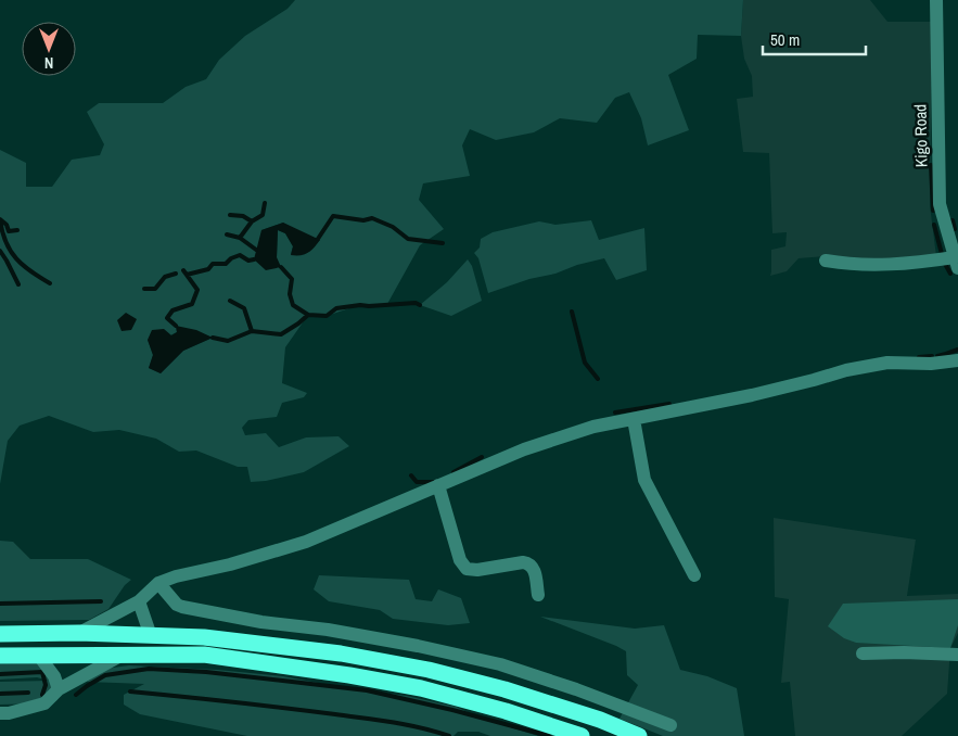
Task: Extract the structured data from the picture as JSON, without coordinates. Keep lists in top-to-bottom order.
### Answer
{
  "streets": {
    "street": ["Kigo Road"]
  },
  "scale_bar": "50 m",
  "north": "bottom"
}
